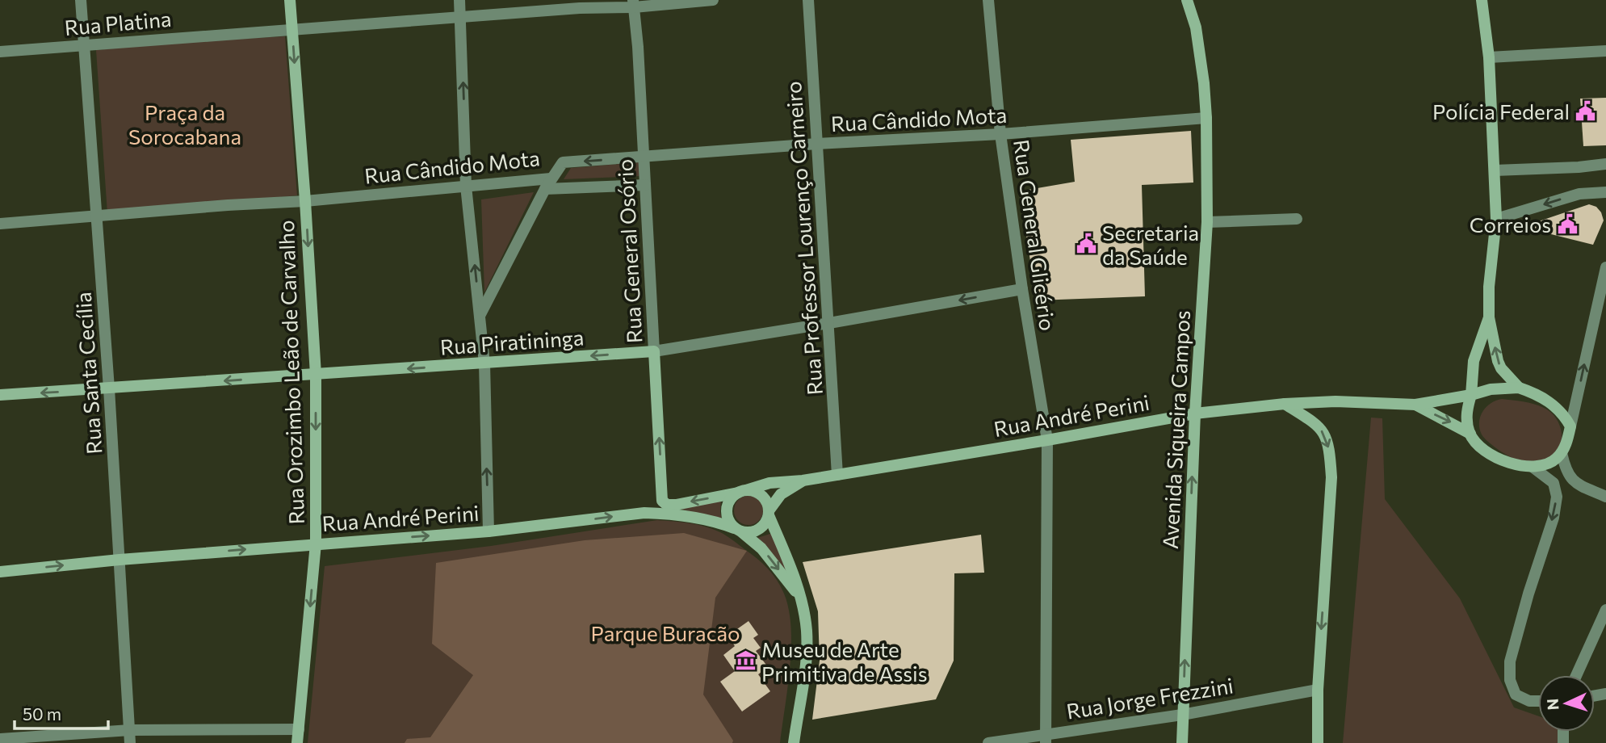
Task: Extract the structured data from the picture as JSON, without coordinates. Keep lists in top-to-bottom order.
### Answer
{
  "streets": {
    "main road": [
      "Rua General Osório",
      "Rua Piratininga",
      "Rua Orozimbo Leão de Carvalho",
      "Rua André Perini",
      "Avenida Siqueira Campos"
    ],
    "street": [
      "Rua Platina",
      "Rua Cândido Mota",
      "Rua General Glicério",
      "Rua Professor Lourenço Carneiro",
      "Rua Santa Cecília",
      "Rua Jorge Frezzini"
    ]
  },
  "crossings": [
    ["Rua Platina", "Rua General Osório"],
    ["Rua Platina", "Rua Orozimbo Leão de Carvalho"],
    ["Rua Platina", "Rua Santa Cecília"],
    ["Rua Cândido Mota", "Rua General Glicério"],
    ["Rua Cândido Mota", "Rua Professor Lourenço Carneiro"],
    ["Rua Cândido Mota", "Rua General Osório"],
    ["Rua Cândido Mota", "Rua Orozimbo Leão de Carvalho"],
    ["Rua Cândido Mota", "Rua Santa Cecília"],
    ["Rua Cândido Mota", "Avenida Siqueira Campos"],
    ["Rua General Glicério", "Rua Piratininga"],
    ["Rua General Glicério", "Rua André Perini"],
    ["Rua General Glicério", "Rua Jorge Frezzini"],
    ["Rua Professor Lourenço Carneiro", "Rua Piratininga"],
    ["Rua Professor Lourenço Carneiro", "Rua André Perini"],
    ["Rua General Osório", "Rua Piratininga"],
    ["Rua General Osório", "Rua André Perini"],
    ["Rua Piratininga", "Rua Orozimbo Leão de Carvalho"],
    ["Rua Piratininga", "Rua Santa Cecília"],
    ["Rua Orozimbo Leão de Carvalho", "Rua André Perini"],
    ["Rua Santa Cecília", "Rua André Perini"],
    ["Rua André Perini", "Avenida Siqueira Campos"],
    ["Avenida Siqueira Campos", "Rua Jorge Frezzini"]
  ],
  "one_way": [
    "Rua Piratininga",
    "Rua Orozimbo Leão de Carvalho",
    "Rua André Perini",
    "Avenida Siqueira Campos"
  ],
  "parks": ["Praça da Sorocabana", "Parque Buracão"],
  "places": {
    "public building": ["Polícia Federal", "Correios", "Secretaria da Saúde"],
    "museum": ["Museu de Arte Primitiva de Assis"]
  },
  "scale_bar": "50 m",
  "north": "left"
}
